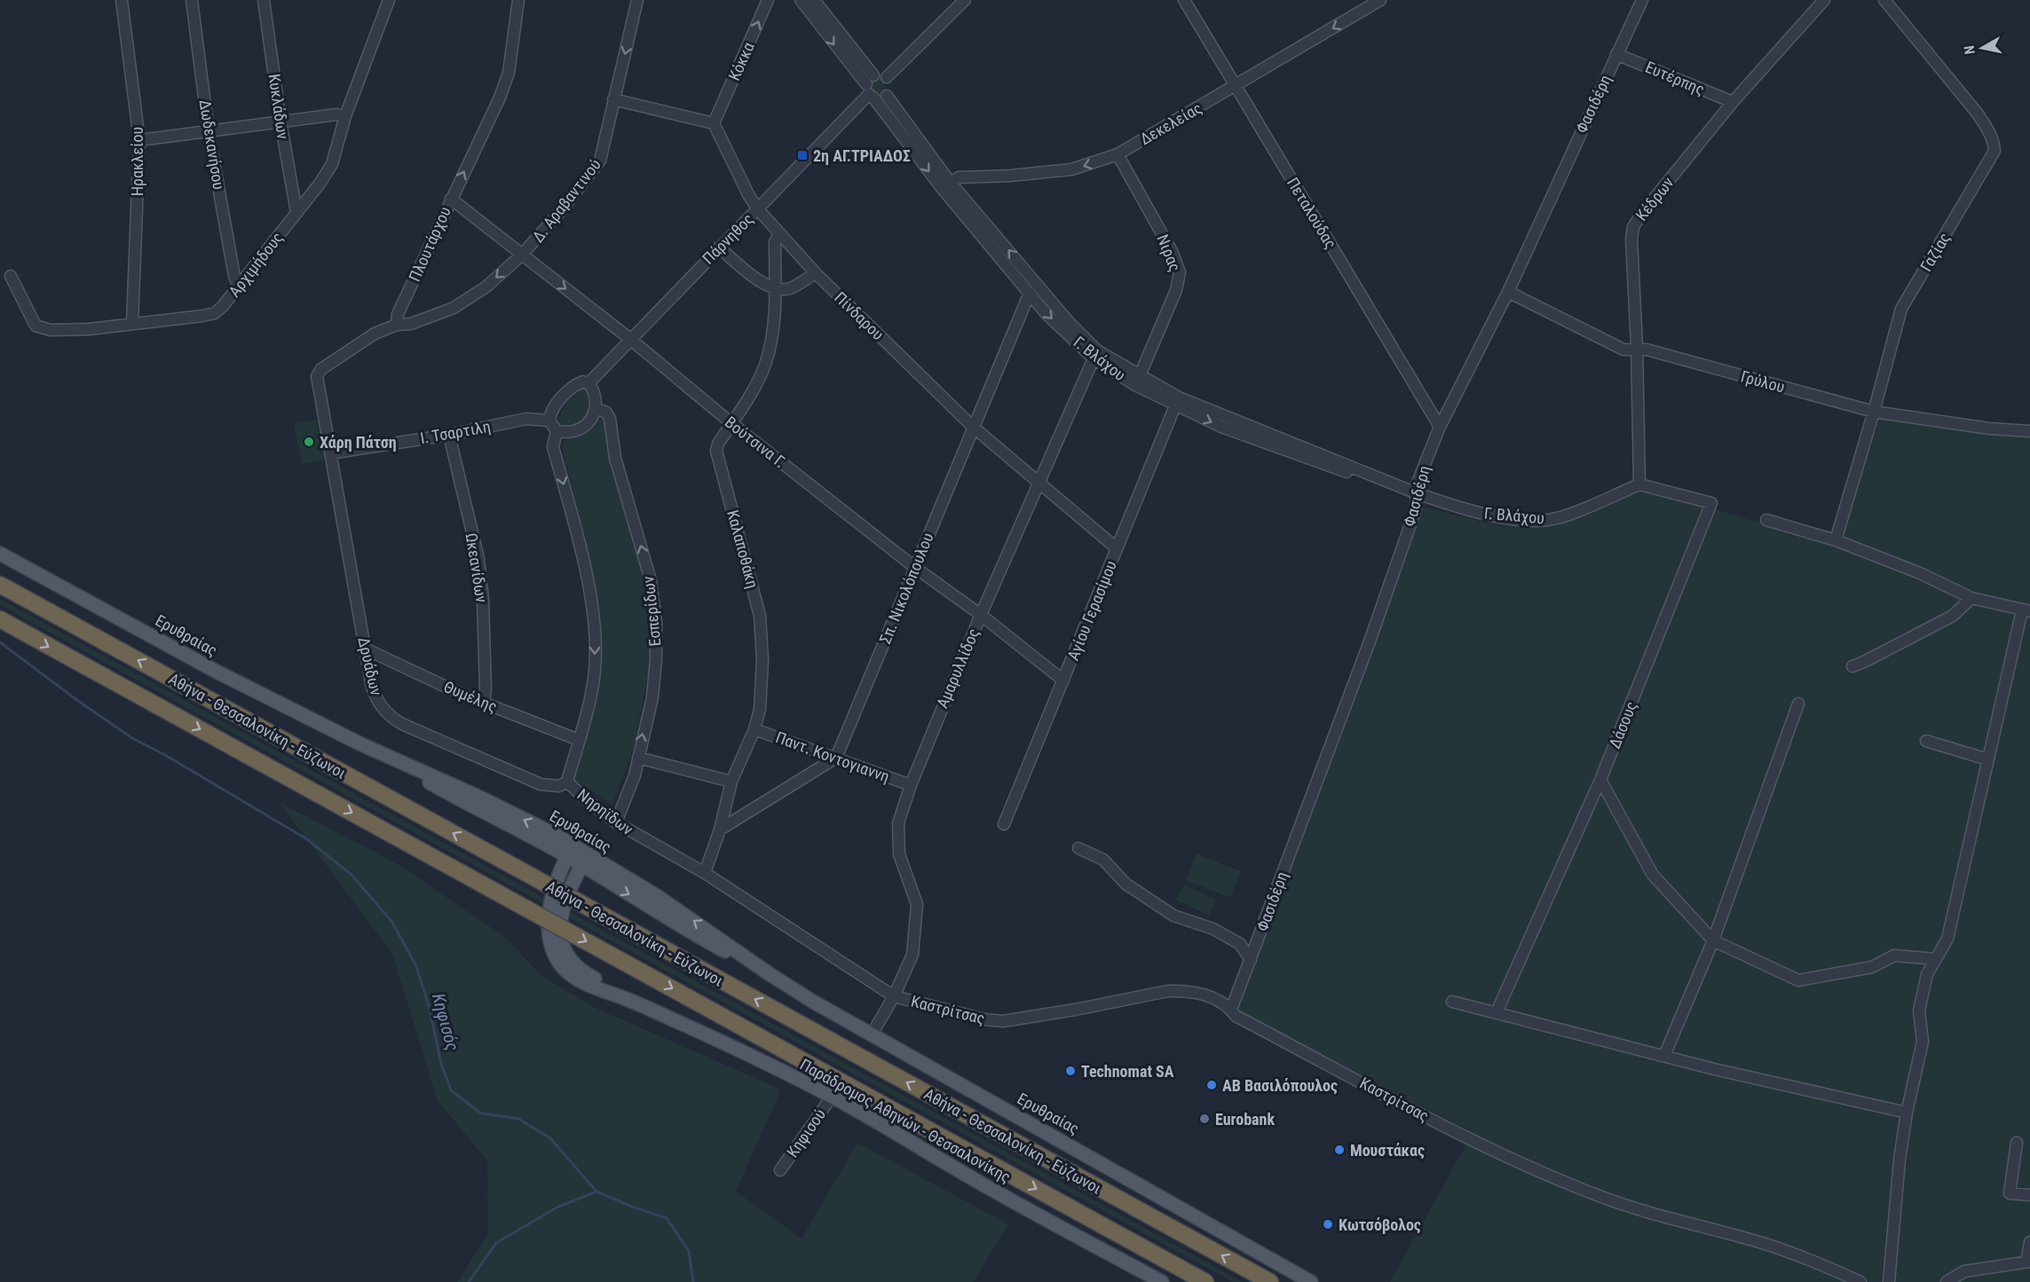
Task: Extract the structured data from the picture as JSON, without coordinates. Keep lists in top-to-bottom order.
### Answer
{
  "streets": {
    "highway": ["Αθήνα - Θεσσαλονίκη - Εύζωνοι"],
    "main road": ["Ερυθραίας", "Παράδρομος Αθηνών - Θεσσαλονίκης"],
    "street": [
      "Κόκκα",
      "Ευτέρπης",
      "Φασιδέρη",
      "Κυκλάδων",
      "Δεκελείας",
      "Δωδεκανήσου",
      "Ηρακλείου",
      "Κέδρων",
      "Δ. Αραβαντινού",
      "Πεταλούδας",
      "Πάρνηθος",
      "Πλουτάρχου",
      "Γαζίας",
      "Νιρας",
      "Αρχιμήδους",
      "Πίνδαρου",
      "Γ. Βλάχου",
      "Γρύλου",
      "Ι. Τσαρτιλη",
      "Βούτσινα Γ.",
      "Καλαποθάκη",
      "Ωκεανίδων",
      "Σπ. Νικολόπουλου",
      "Αγίου Γερασίμου",
      "Εσπερίδων",
      "Δρυάδων",
      "Αμαρυλλίδος",
      "Θυμέλης",
      "Δάσους",
      "Παντ. Κοντογιαννη",
      "Νηρηϊδων",
      "Καστρίτσας",
      "Κηφισού"
    ]
  },
  "crossings": [
    ["Κόκκα", "Πίνδαρου"],
    ["Ευτέρπης", "Φασιδέρη"],
    ["Ευτέρπης", "Κέδρων"],
    ["Φασιδέρη", "Πεταλούδας"],
    ["Φασιδέρη", "Γ. Βλάχου"],
    ["Φασιδέρη", "Γρύλου"],
    ["Φασιδέρη", "Καστρίτσας"],
    ["Κυκλάδων", "Αρχιμήδους"],
    ["Δεκελείας", "Πεταλούδας"],
    ["Δεκελείας", "Νιρας"],
    ["Δεκελείας", "Γ. Βλάχου"],
    ["Δωδεκανήσου", "Αρχιμήδους"],
    ["Ηρακλείου", "Αρχιμήδους"],
    ["Κέδρων", "Γ. Βλάχου"],
    ["Κέδρων", "Γρύλου"],
    ["Κέδρων", "Δάσους"],
    ["Δ. Αραβαντινού", "Πλουτάρχου"],
    ["Δ. Αραβαντινού", "Βούτσινα Γ."],
    ["Πάρνηθος", "Πίνδαρου"],
    ["Πάρνηθος", "Γ. Βλάχου"],
    ["Πάρνηθος", "Ι. Τσαρτιλη"],
    ["Πάρνηθος", "Βούτσινα Γ."],
    ["Πάρνηθος", "Εσπερίδων"],
    ["Πάρνηθος", "Νηρηϊδων"],
    ["Πλουτάρχου", "Βούτσινα Γ."],
    ["Γαζίας", "Γρύλου"],
    ["Νιρας", "Γ. Βλάχου"],
    ["Πίνδαρου", "Καλαποθάκη"],
    ["Πίνδαρου", "Σπ. Νικολόπουλου"],
    ["Πίνδαρου", "Αγίου Γερασίμου"],
    ["Πίνδαρου", "Αμαρυλλίδος"],
    ["Γ. Βλάχου", "Σπ. Νικολόπουλου"],
    ["Γ. Βλάχου", "Αγίου Γερασίμου"],
    ["Γ. Βλάχου", "Αμαρυλλίδος"],
    ["Γ. Βλάχου", "Δάσους"],
    ["Ι. Τσαρτιλη", "Ωκεανίδων"],
    ["Ι. Τσαρτιλη", "Εσπερίδων"],
    ["Ι. Τσαρτιλη", "Δρυάδων"],
    ["Ι. Τσαρτιλη", "Νηρηϊδων"],
    ["Βούτσινα Γ.", "Καλαποθάκη"],
    ["Βούτσινα Γ.", "Σπ. Νικολόπουλου"],
    ["Βούτσινα Γ.", "Αγίου Γερασίμου"],
    ["Βούτσινα Γ.", "Αμαρυλλίδος"],
    ["Καλαποθάκη", "Παντ. Κοντογιαννη"],
    ["Καλαποθάκη", "Νηρηϊδων"],
    ["Ωκεανίδων", "Θυμέλης"],
    ["Σπ. Νικολόπουλου", "Παντ. Κοντογιαννη"],
    ["Εσπερίδων", "Νηρηϊδων"],
    ["Ερυθραίας", "Αμαρυλλίδος"],
    ["Ερυθραίας", "Παράδρομος Αθηνών - Θεσσαλονίκης"],
    ["Δρυάδων", "Θυμέλης"],
    ["Δρυάδων", "Νηρηϊδων"],
    ["Αμαρυλλίδος", "Παντ. Κοντογιαννη"],
    ["Αμαρυλλίδος", "Νηρηϊδων"],
    ["Αμαρυλλίδος", "Καστρίτσας"],
    ["Θυμέλης", "Νηρηϊδων"],
    ["Νηρηϊδων", "Καστρίτσας"],
    ["Παράδρομος Αθηνών - Θεσσαλονίκης", "Κηφισού"]
  ],
  "one_way": [
    "Κόκκα",
    "Δεκελείας",
    "Δ. Αραβαντινού",
    "Πλουτάρχου",
    "Εσπερίδων",
    "Νηρηϊδων"
  ],
  "water": ["Κηφισός"],
  "places": {
    "transit": ["2η ΑΓ.ΤΡΙΑΔΟΣ"],
    "other": [
      "Χάρη Πάτση",
      "Technomat SA",
      "ΑΒ Βασιλόπουλος",
      "Eurobank",
      "Μουστάκας",
      "Κωτσόβολος"
    ]
  },
  "north": "left"
}
